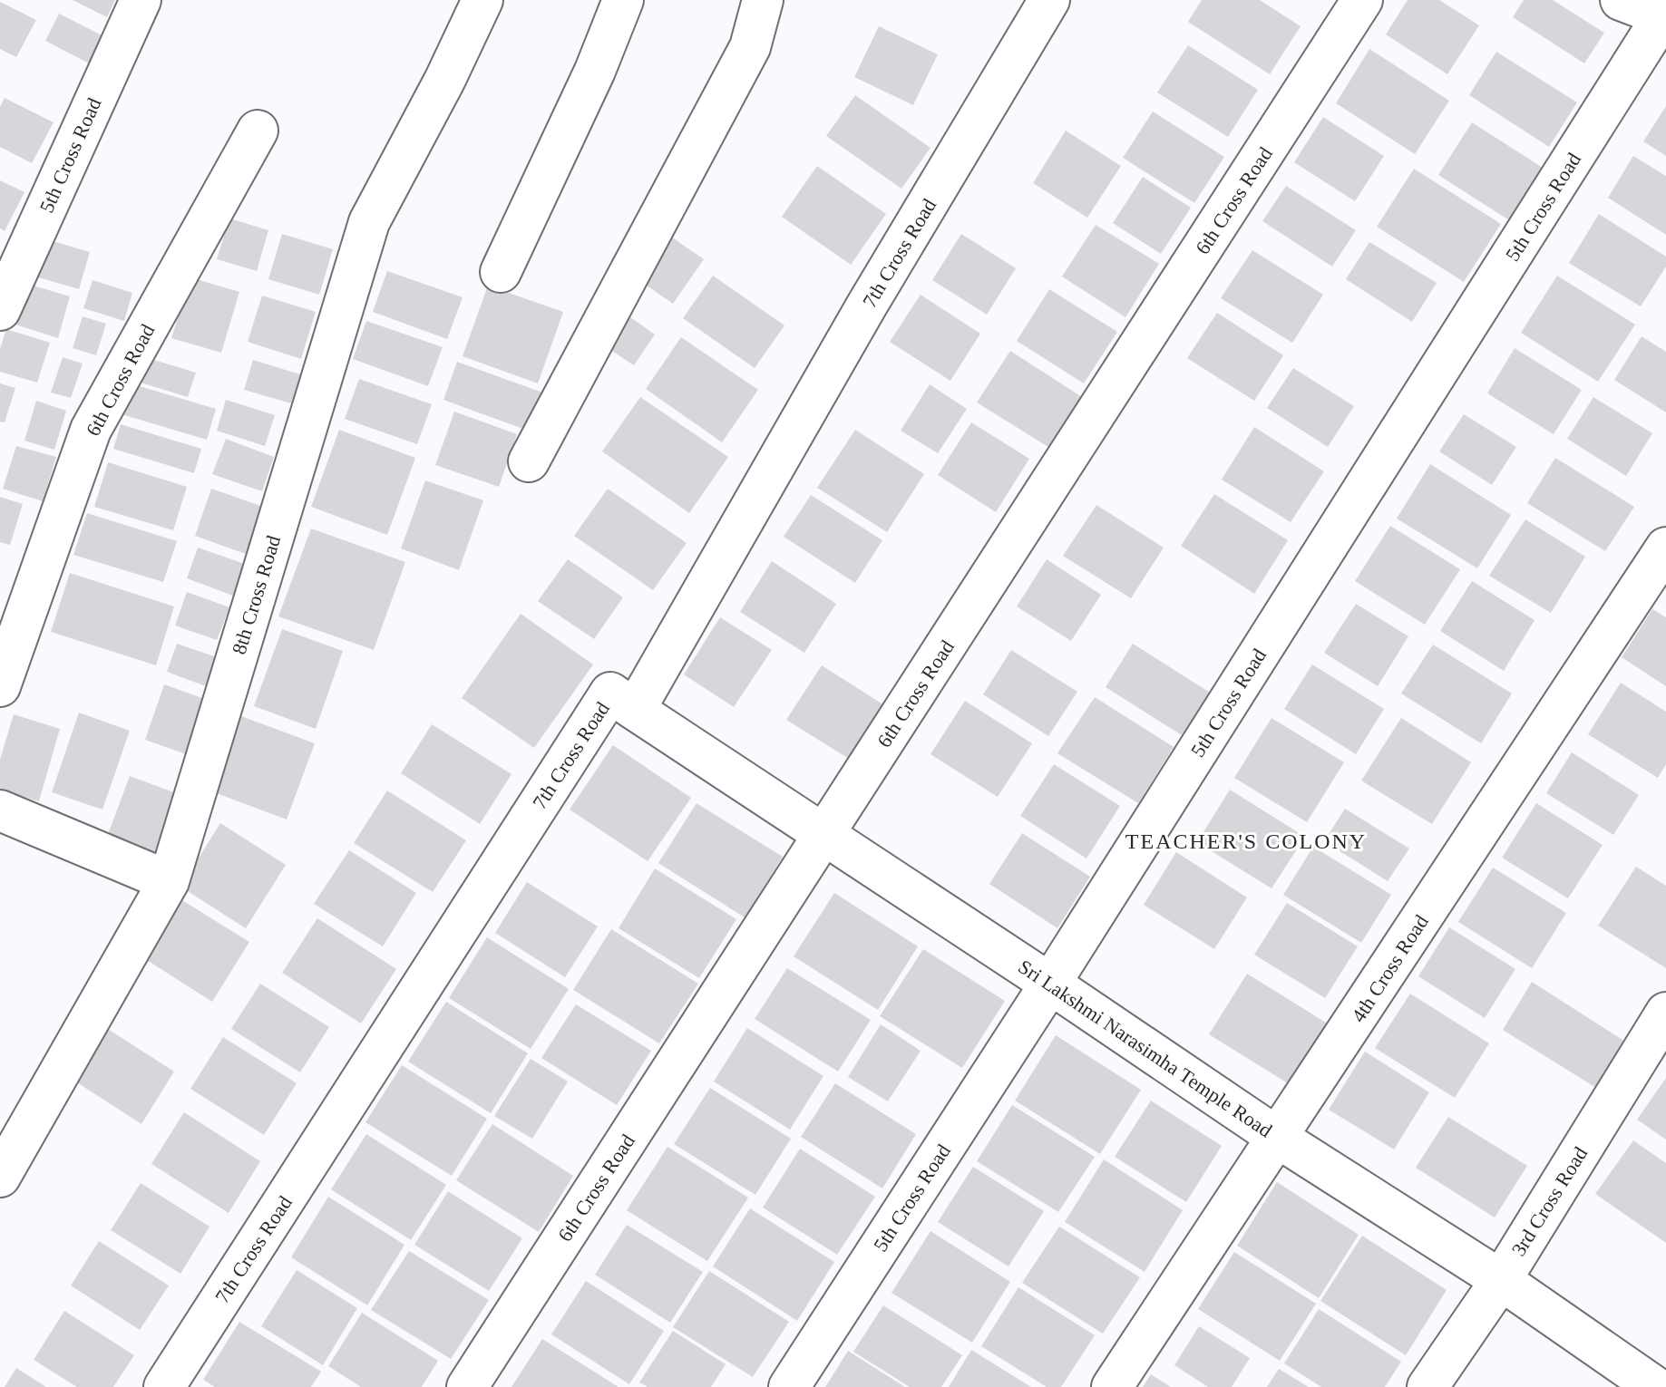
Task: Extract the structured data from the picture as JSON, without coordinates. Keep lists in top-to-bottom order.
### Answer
{
  "streets": {
    "street": [
      "5th Cross Road",
      "6th Cross Road",
      "7th Cross Road",
      "8th Cross Road",
      "4th Cross Road",
      "Sri Lakshmi Narasimha Temple Road",
      "3rd Cross Road"
    ]
  },
  "crossings": [
    ["5th Cross Road", "Sri Lakshmi Narasimha Temple Road"],
    ["6th Cross Road", "Sri Lakshmi Narasimha Temple Road"],
    ["7th Cross Road", "Sri Lakshmi Narasimha Temple Road"],
    ["4th Cross Road", "Sri Lakshmi Narasimha Temple Road"],
    ["Sri Lakshmi Narasimha Temple Road", "3rd Cross Road"]
  ],
  "districts": ["TEACHER'S COLONY"]
}
